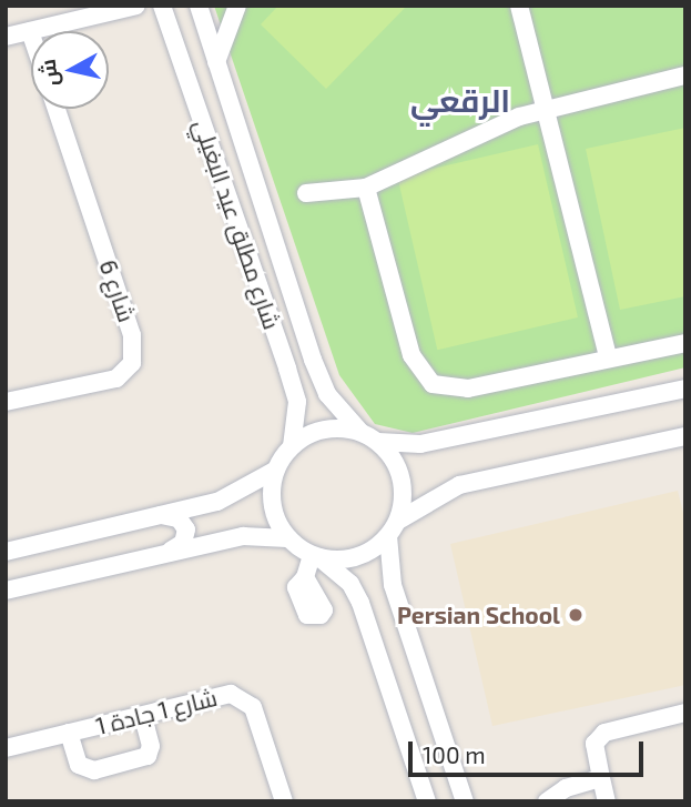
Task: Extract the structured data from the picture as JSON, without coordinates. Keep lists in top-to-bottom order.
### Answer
{
  "streets": {
    "street": ["شارع مطلق عيد البغيلي", "شارع 6", "شارع 1 جادة 1"]
  },
  "districts": ["الرقعي"],
  "places": ["Persian School"],
  "scale_bar": "100 m",
  "north": "left"
}
